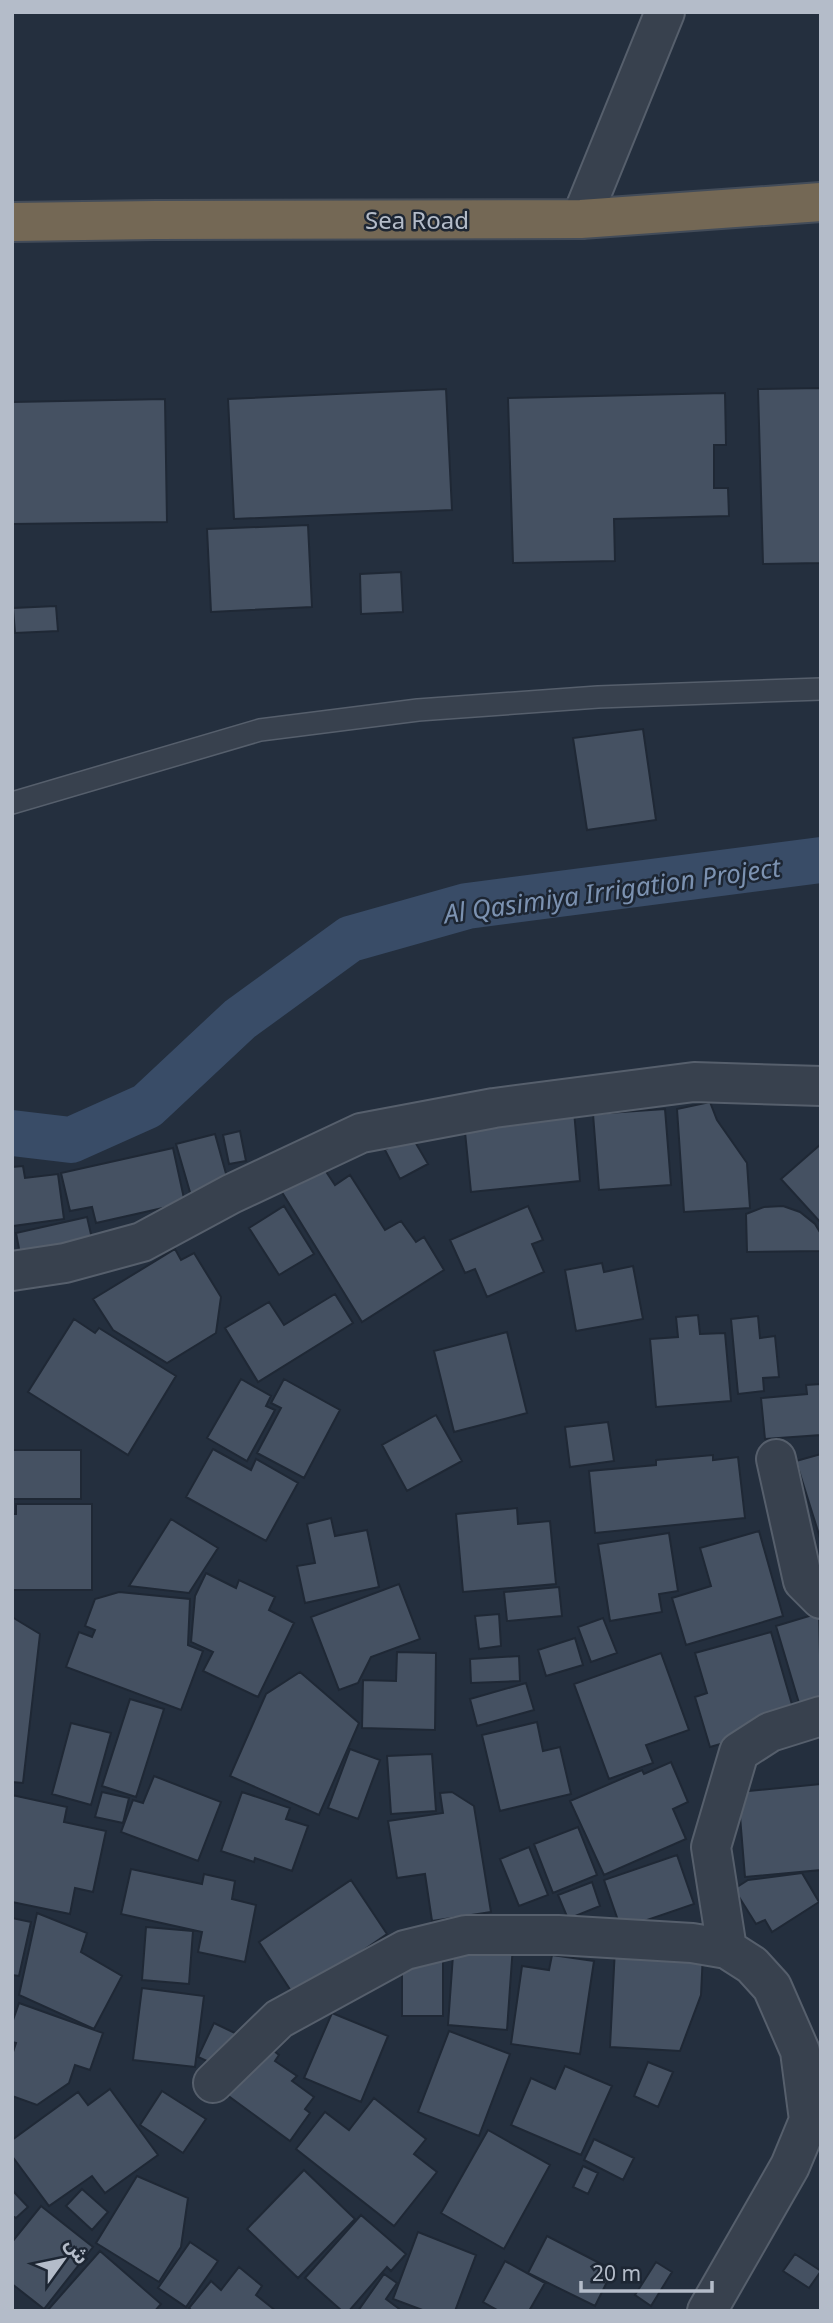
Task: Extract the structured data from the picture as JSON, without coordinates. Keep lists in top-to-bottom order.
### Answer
{
  "streets": {
    "highway": ["Sea Road"]
  },
  "water": ["Al Qasimiya Irrigation Project"],
  "scale_bar": "20 m",
  "north": "top right"
}
